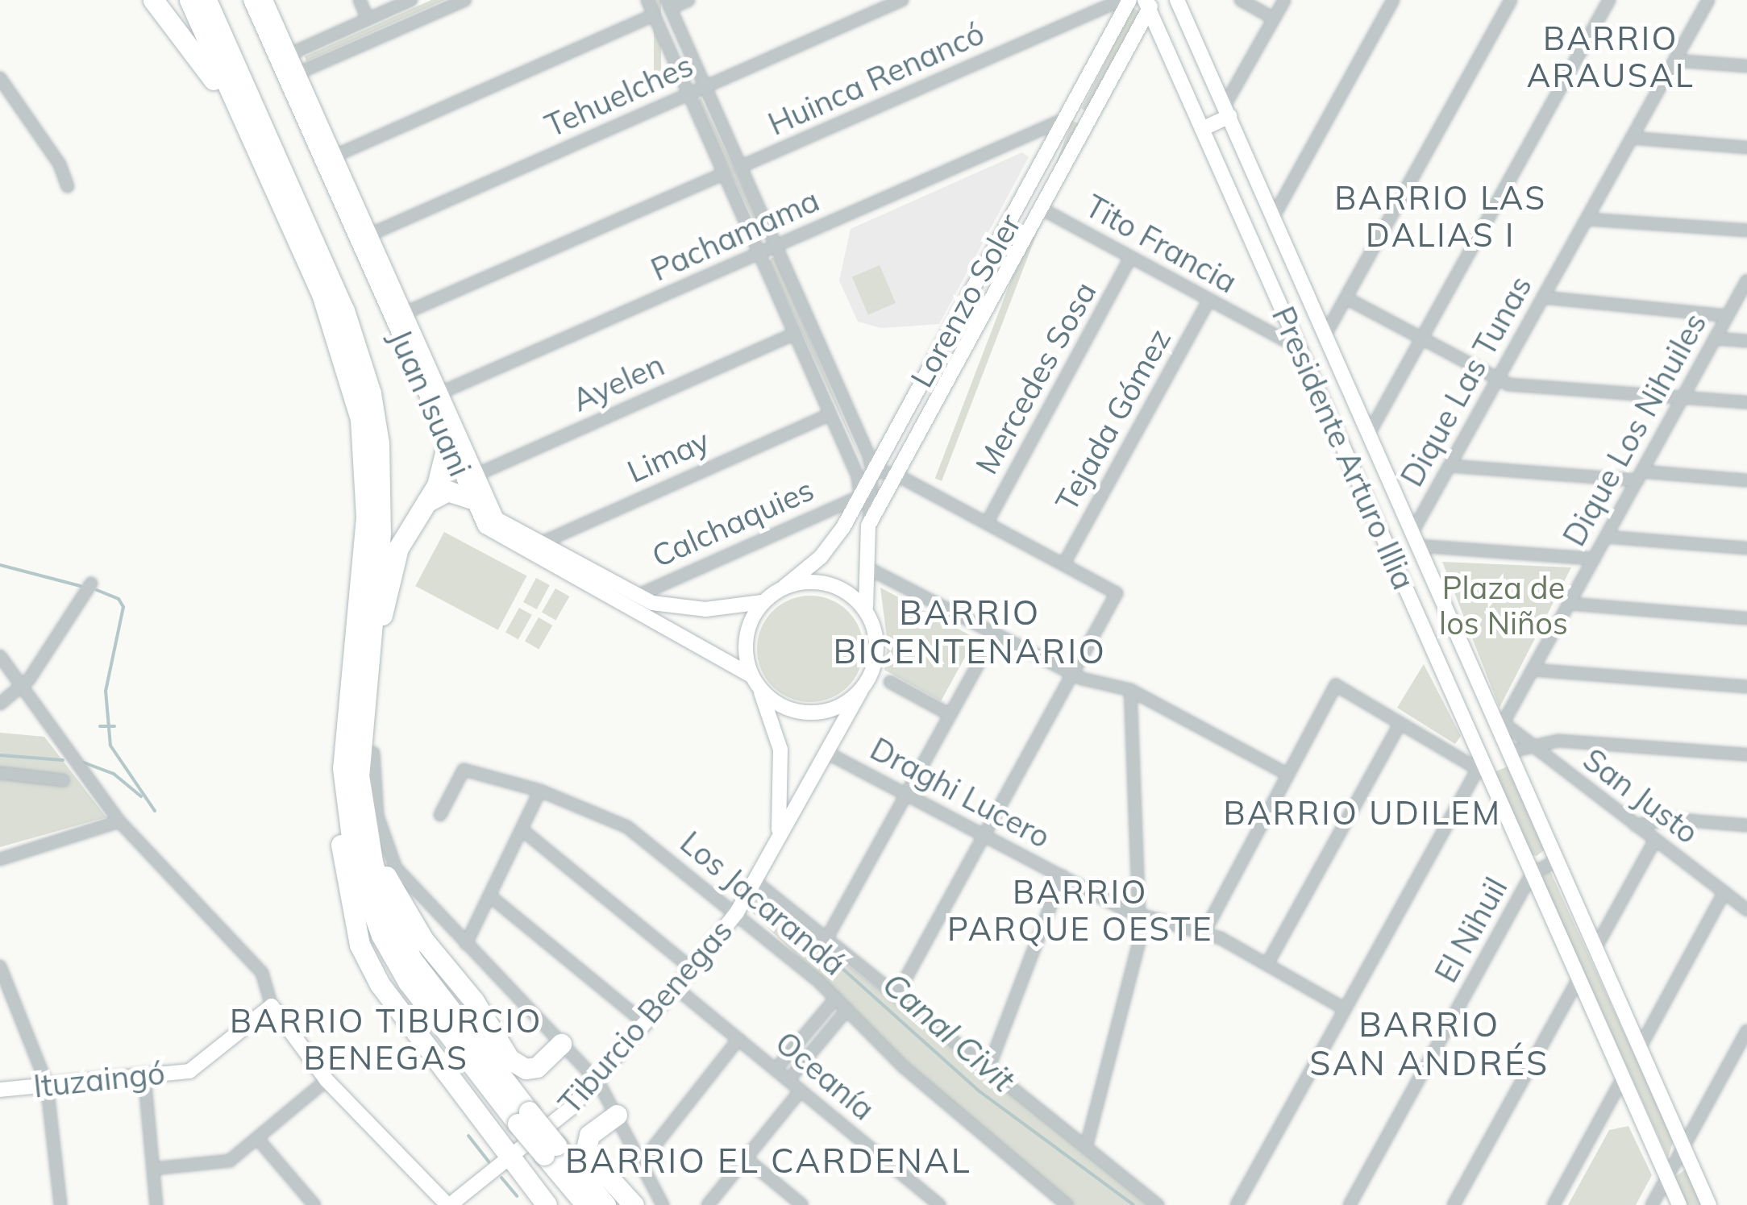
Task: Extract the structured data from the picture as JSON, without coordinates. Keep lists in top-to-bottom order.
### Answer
{
  "streets": {
    "street": [
      "Huinca Renancó",
      "Tehuelches",
      "Pachamama",
      "Tito Francia",
      "Lorenzo Soler",
      "Mercedes Sosa",
      "Dique Las Tunas",
      "Ayelen",
      "Juan Isuani",
      "Tejada Gómez",
      "Dique Los Nihuiles",
      "Presidente Arturo Illia",
      "Limay",
      "Calchaquies",
      "Draghi Lucero",
      "San Justo",
      "Los Jacarandá",
      "El Nihuil",
      "Tiburcio Benegas",
      "Oceanía",
      "Ituzaingó"
    ]
  },
  "crossings": [
    ["Tehuelches", "Juan Isuani"],
    ["Pachamama", "Lorenzo Soler"],
    ["Pachamama", "Juan Isuani"],
    ["Tito Francia", "Lorenzo Soler"],
    ["Tito Francia", "Mercedes Sosa"],
    ["Tito Francia", "Tejada Gómez"],
    ["Tito Francia", "Presidente Arturo Illia"],
    ["Lorenzo Soler", "Juan Isuani"],
    ["Lorenzo Soler", "Presidente Arturo Illia"],
    ["Lorenzo Soler", "Calchaquies"],
    ["Lorenzo Soler", "Tiburcio Benegas"],
    ["Dique Las Tunas", "Presidente Arturo Illia"],
    ["Ayelen", "Juan Isuani"],
    ["Juan Isuani", "Limay"],
    ["Juan Isuani", "Calchaquies"],
    ["Juan Isuani", "Tiburcio Benegas"],
    ["Dique Los Nihuiles", "Presidente Arturo Illia"],
    ["Dique Los Nihuiles", "San Justo"],
    ["Presidente Arturo Illia", "San Justo"],
    ["Presidente Arturo Illia", "El Nihuil"],
    ["Draghi Lucero", "Tiburcio Benegas"],
    ["Los Jacarandá", "Tiburcio Benegas"],
    ["Tiburcio Benegas", "Oceanía"]
  ],
  "districts": [
    "BARRIO ARAUSAL",
    "BARRIO LAS DALIAS I",
    "BARRIO BICENTENARIO",
    "BARRIO UDILEM",
    "BARRIO PARQUE OESTE",
    "BARRIO TIBURCIO BENEGAS",
    "BARRIO SAN ANDRÉS",
    "BARRIO EL CARDENAL"
  ],
  "water": ["Canal Civit"],
  "parks": ["Plaza de los Niños"]
}
